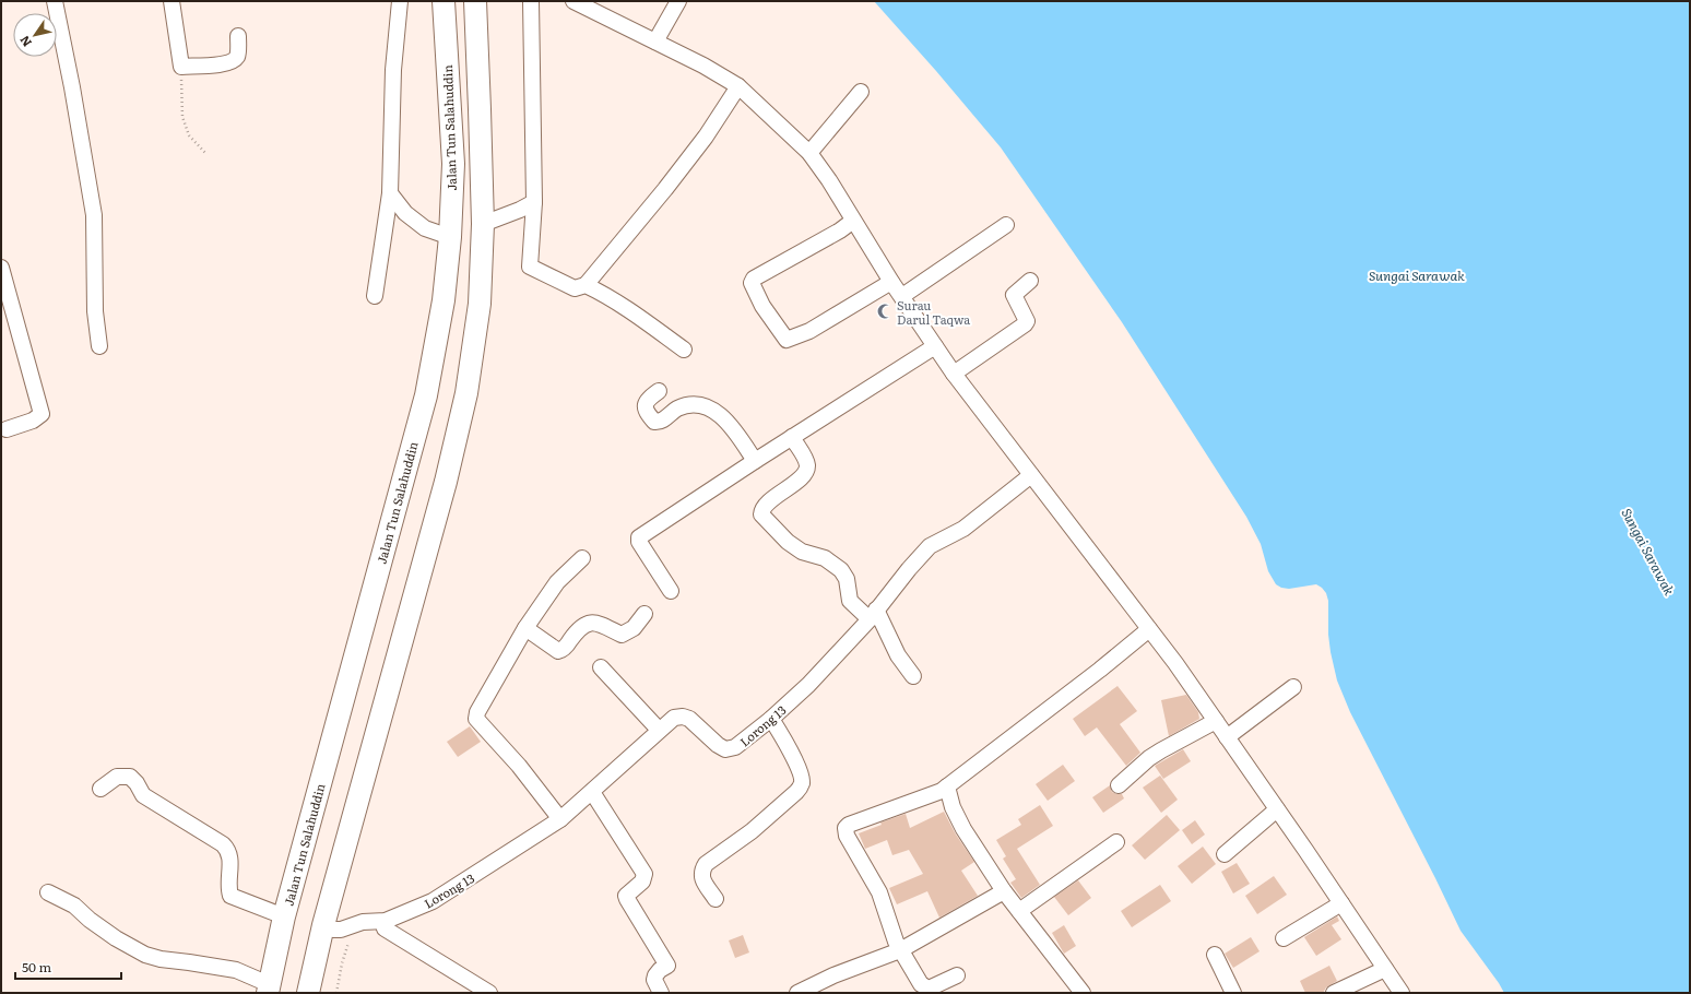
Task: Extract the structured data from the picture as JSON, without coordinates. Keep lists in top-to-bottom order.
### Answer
{
  "streets": {
    "highway": ["Jalan Tun Salahuddin"],
    "street": ["Lorong 13"]
  },
  "water": ["Sungai Sarawak"],
  "places": {
    "mosque": ["Surau Darul Taqwa"]
  },
  "scale_bar": "50 m",
  "north": "bottom left"
}
